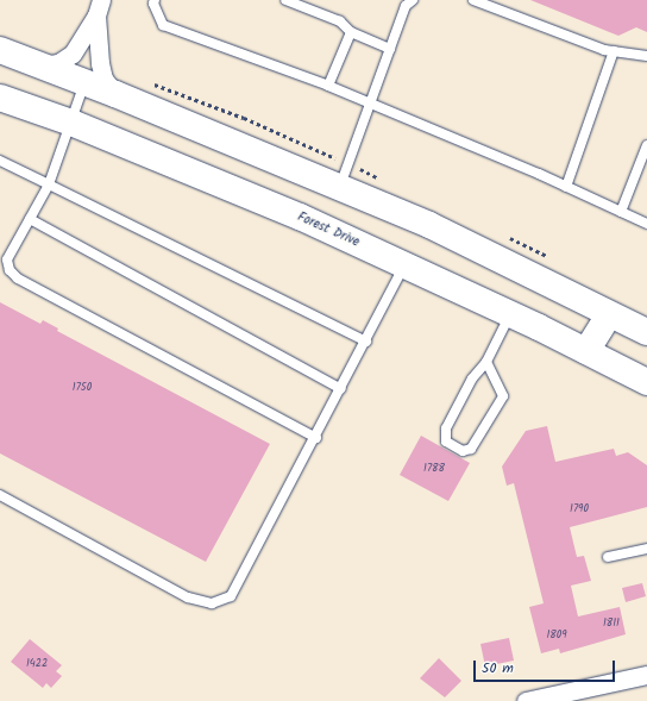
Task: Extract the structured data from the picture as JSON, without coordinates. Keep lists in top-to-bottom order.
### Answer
{
  "streets": {
    "main road": ["Forest Drive"]
  },
  "house_numbers": [
    "1750",
    "1788",
    "1790",
    "1811",
    "1809",
    "1422"
  ],
  "scale_bar": "50 m"
}
